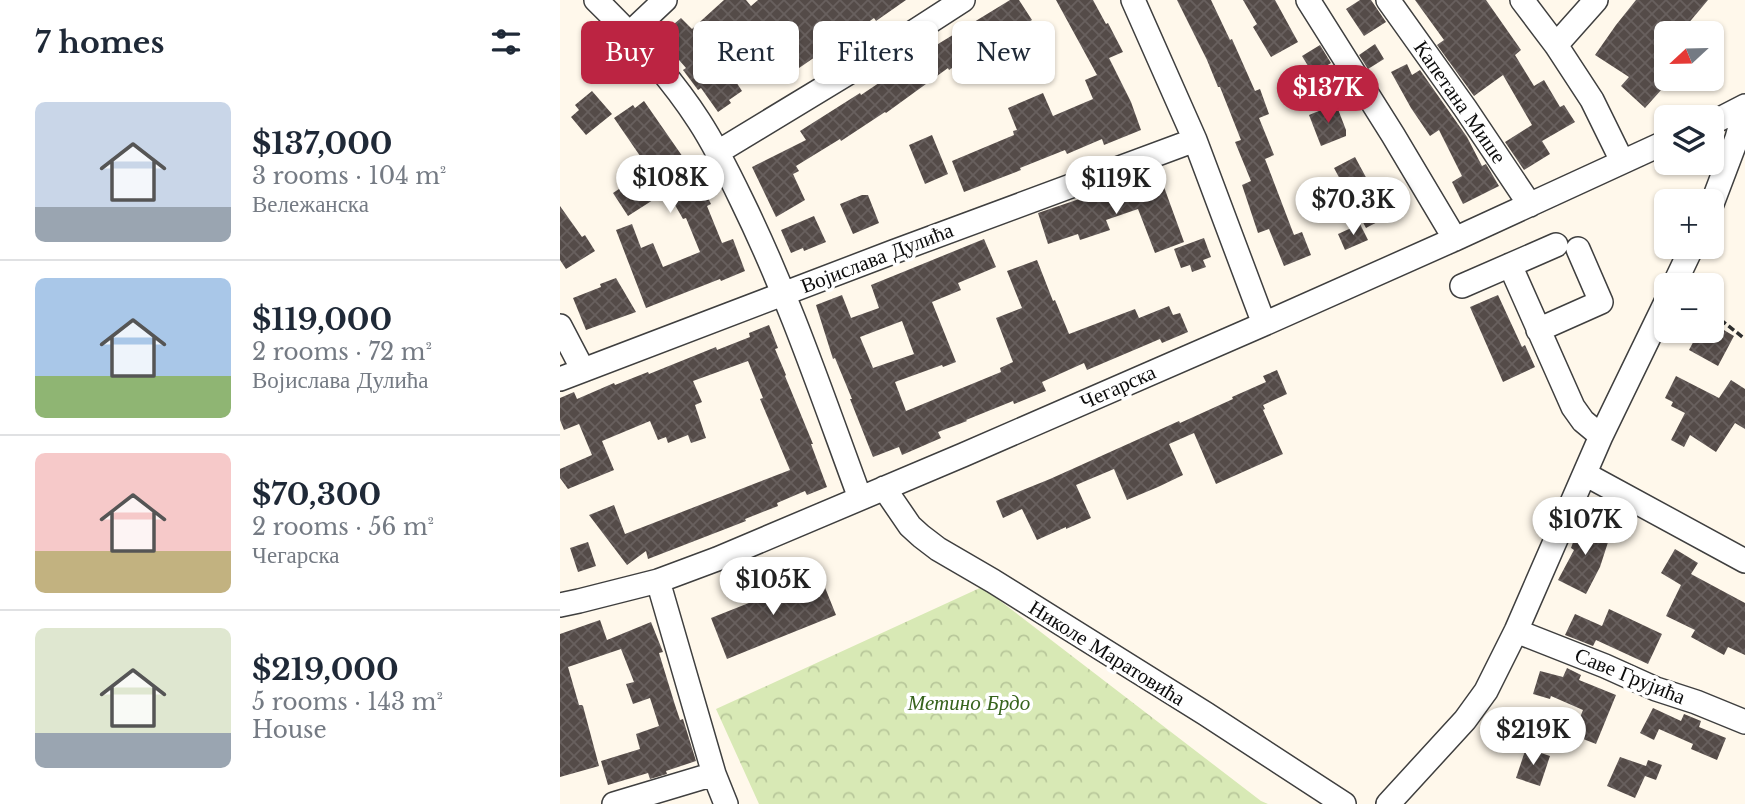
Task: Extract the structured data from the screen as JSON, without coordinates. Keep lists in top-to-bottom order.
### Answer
{
  "streets": {
    "street": [
      "Капетана Мише",
      "Војислава Дулића",
      "Чегарска",
      "Николе Маратовића",
      "Саве Грујића"
    ]
  },
  "crossings": [
    ["Капетана Мише", "Чегарска"],
    ["Чегарска", "Николе Маратовића"]
  ],
  "parks": ["Метино Брдо"],
  "north": "left",
  "page": {
    "heading": "7 homes",
    "map_buttons": ["+", "−"],
    "chip": [
      "Buy",
      "Rent",
      "Filters",
      "New"
    ],
    "price": [
      "$137K",
      "$108K",
      "$119K",
      "$70.3K",
      "$107K",
      "$105K",
      "$219K"
    ],
    "list": [
      {
        "name": "$137,000",
        "note": "3 rooms · 104 m² · Вележанска"
      },
      {
        "name": "$119,000",
        "note": "2 rooms · 72 m² · Војислава Дулића"
      },
      {
        "name": "$70,300",
        "note": "2 rooms · 56 m² · Чегарска"
      },
      {
        "name": "$219,000",
        "note": "5 rooms · 143 m² · House"
      }
    ]
  }
}
